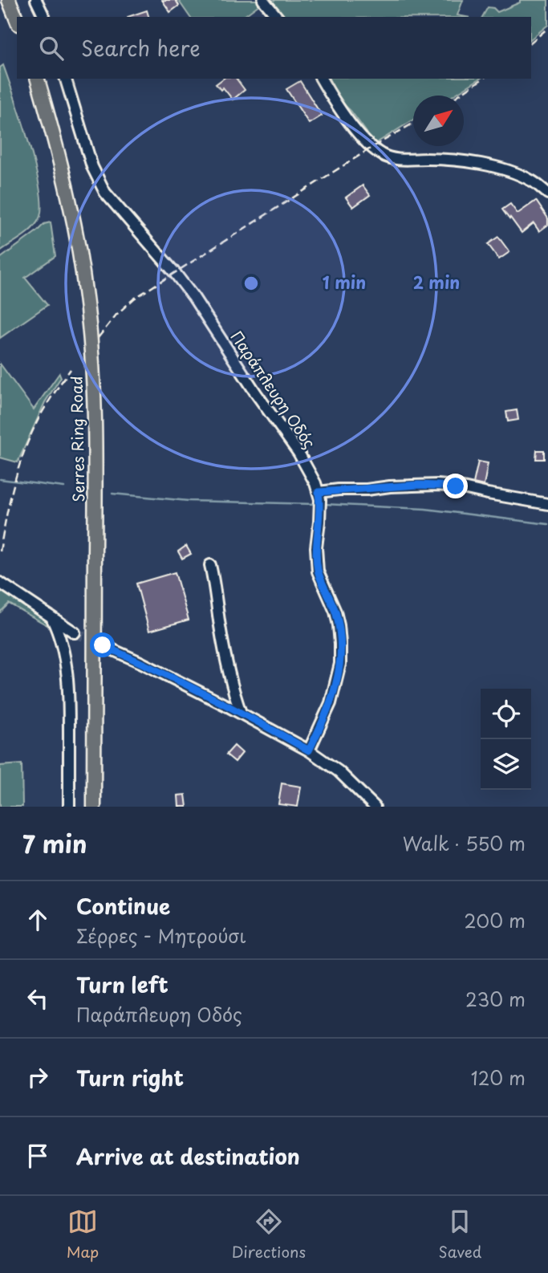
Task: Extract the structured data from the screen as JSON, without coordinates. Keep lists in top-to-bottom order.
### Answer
{
  "streets": {
    "main road": ["Serres Ring Road"],
    "street": ["Παράπλευρη Οδός"]
  },
  "north": "top right",
  "page": {
    "search": "Search here",
    "heading": ["7 min", "Walk · 550 m"],
    "list": [
      ["Continue", "Σέρρες - Μητρούσι", "200 m"],
      ["Turn left", "Παράπλευρη Οδός", "230 m"],
      ["Turn right", "120 m"],
      "Arrive at destination"
    ],
    "nav": ["Map", "Directions", "Saved"]
  },
  "rings": ["1 min", "2 min"]
}
